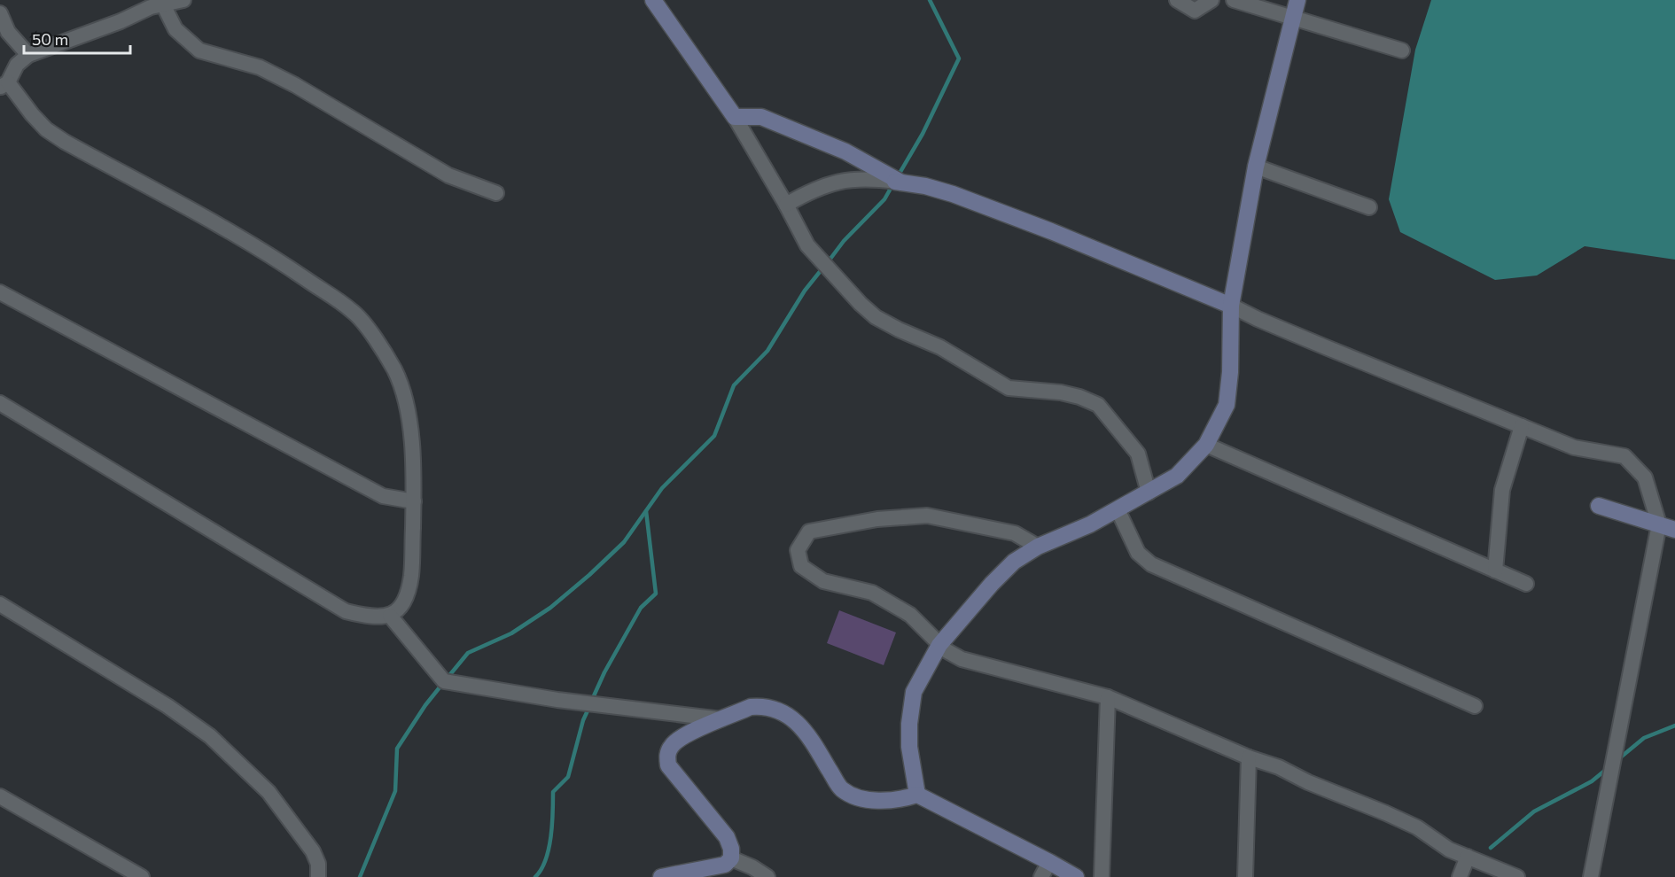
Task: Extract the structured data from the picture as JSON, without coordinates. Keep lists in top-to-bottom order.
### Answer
{
  "scale_bar": "50 m"
}
